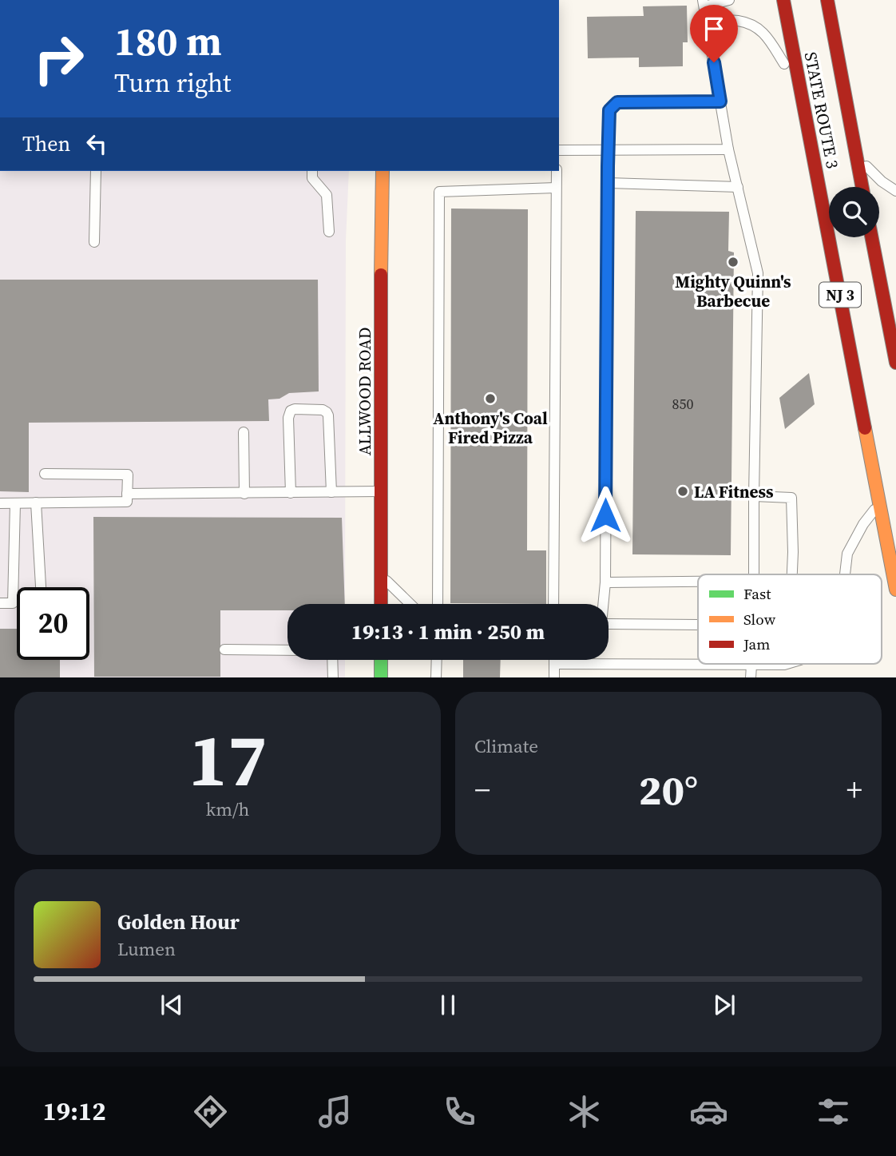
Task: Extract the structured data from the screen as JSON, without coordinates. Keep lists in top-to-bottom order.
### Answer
{
  "streets": {
    "main road": ["STATE ROUTE 3", "NJ 3", "ALLWOOD ROAD"]
  },
  "places": ["Mighty Quinn's Barbecue", "Anthony's Coal Fired Pizza", "LA Fitness"],
  "house_numbers": ["850"],
  "legend": ["Fast", "Slow", "Jam"],
  "page": {
    "turn": ["180 m", "Turn right"],
    "then": "Then",
    "limit": "20",
    "trip": "19:13 · 1 min · 250 m",
    "tile": [
      ["17", "km/h"],
      "Climate"
    ],
    "heat": ["−", "20°", "+"],
    "song": ["Golden Hour", "Lumen"],
    "tabs": "19:12"
  }
}
